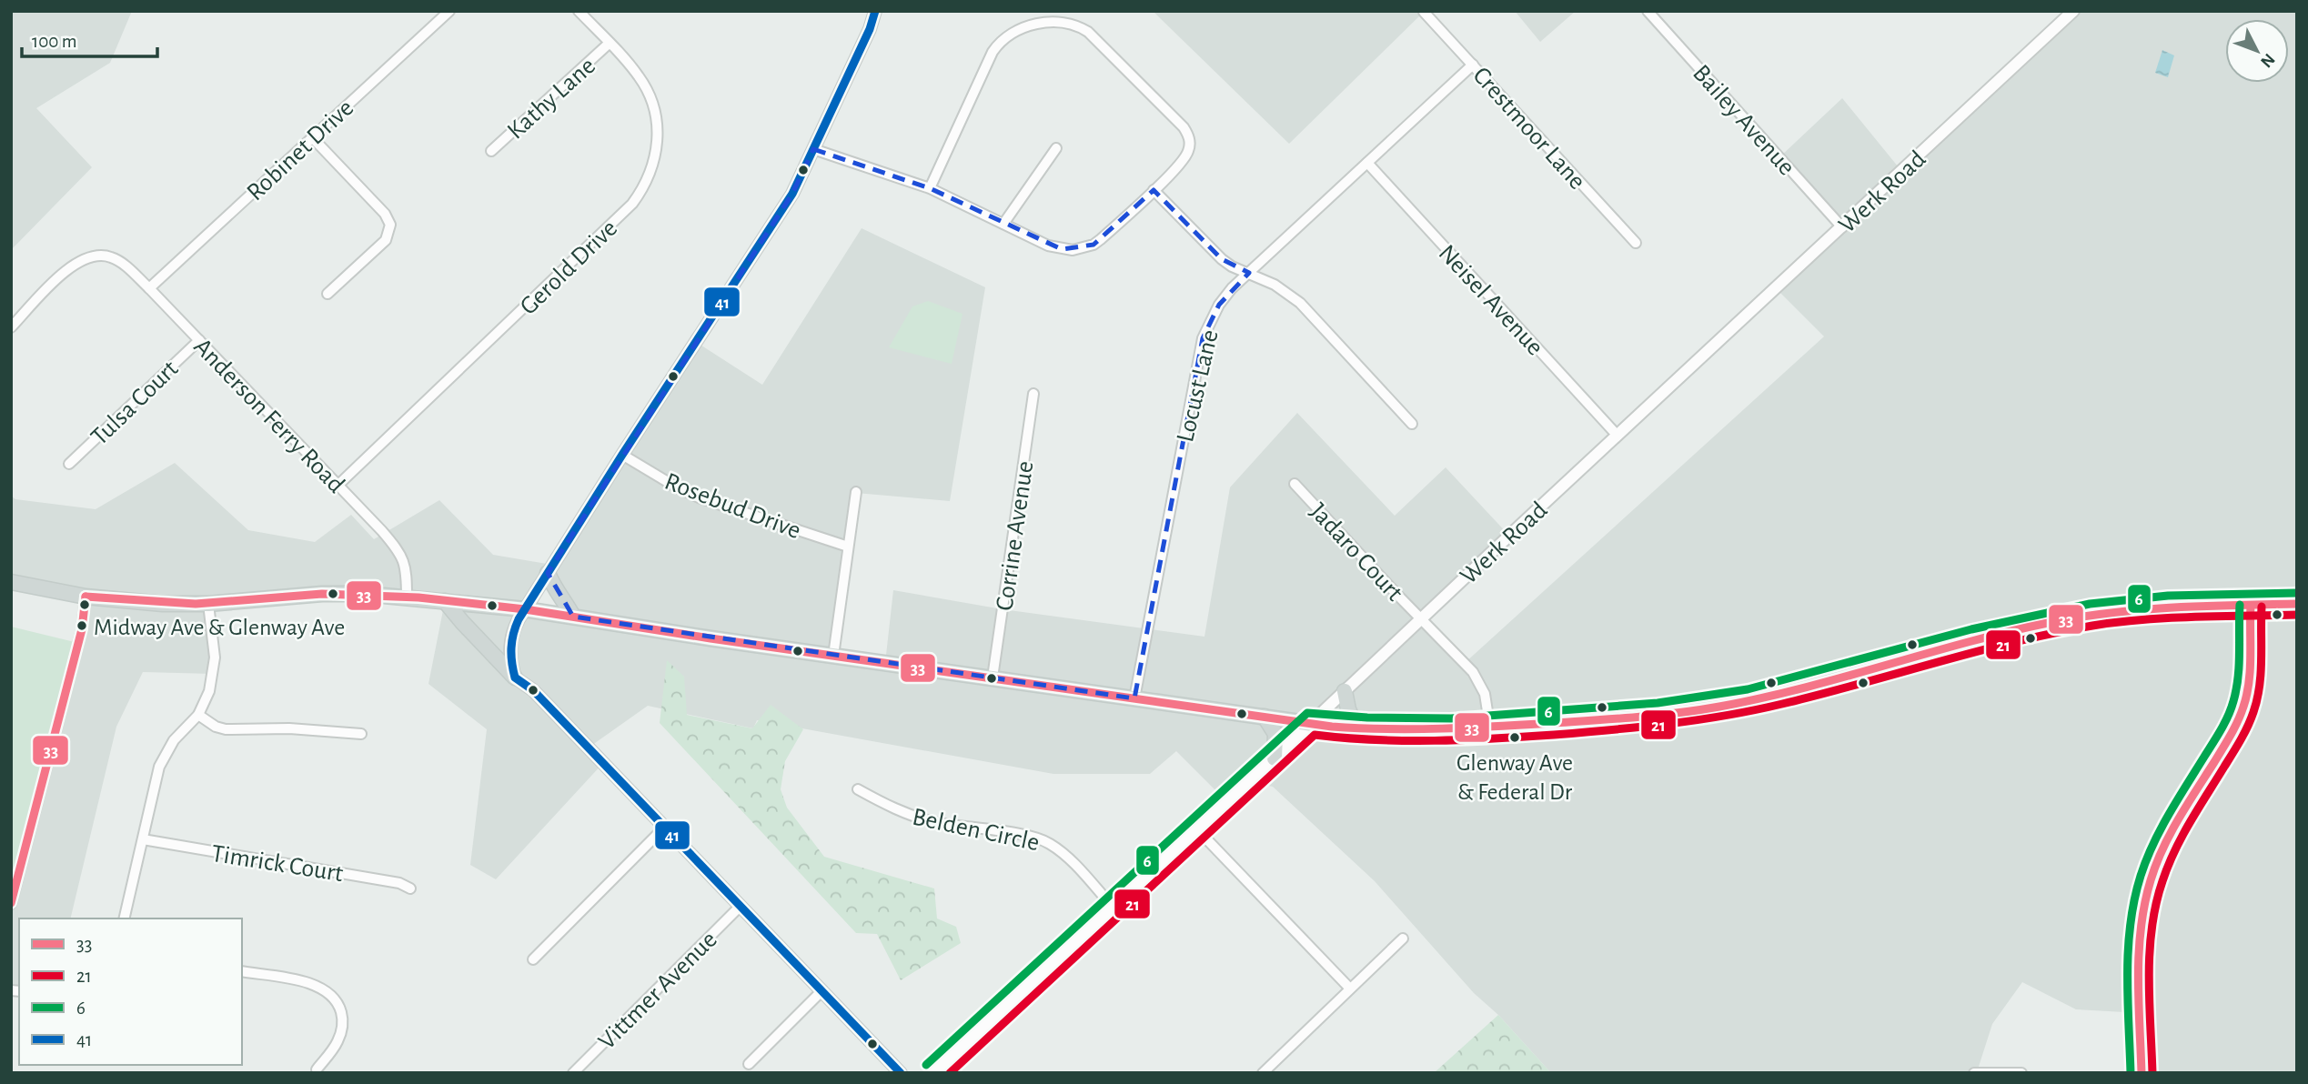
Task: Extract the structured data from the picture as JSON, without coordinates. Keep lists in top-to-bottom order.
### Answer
{
  "streets": {
    "main road": ["Werk Road"],
    "street": [
      "Kathy Lane",
      "Bailey Avenue",
      "Crestmoor Lane",
      "Robinet Drive",
      "Gerold Drive",
      "Neisel Avenue",
      "Locust Lane",
      "Tulsa Court",
      "Anderson Ferry Road",
      "Rosebud Drive",
      "Corrine Avenue",
      "Jadaro Court",
      "Belden Circle",
      "Timrick Court",
      "Vittmer Avenue"
    ]
  },
  "crossings": [
    ["Kathy Lane", "Gerold Drive"],
    ["Bailey Avenue", "Werk Road"],
    ["Crestmoor Lane", "Locust Lane"],
    ["Robinet Drive", "Anderson Ferry Road"],
    ["Werk Road", "Neisel Avenue"],
    ["Werk Road", "Jadaro Court"],
    ["Werk Road", "Belden Circle"],
    ["Gerold Drive", "Anderson Ferry Road"],
    ["Neisel Avenue", "Locust Lane"],
    ["Tulsa Court", "Anderson Ferry Road"]
  ],
  "places": ["Midway Ave & Glenway Ave", "Glenway Ave & Federal Dr"],
  "lines": [
    "transit line 41",
    "transit line 6",
    "transit line 33",
    "transit line 21"
  ],
  "legend": [
    "33",
    "21",
    "6",
    "41"
  ],
  "scale_bar": "100 m",
  "north": "bottom right"
}
